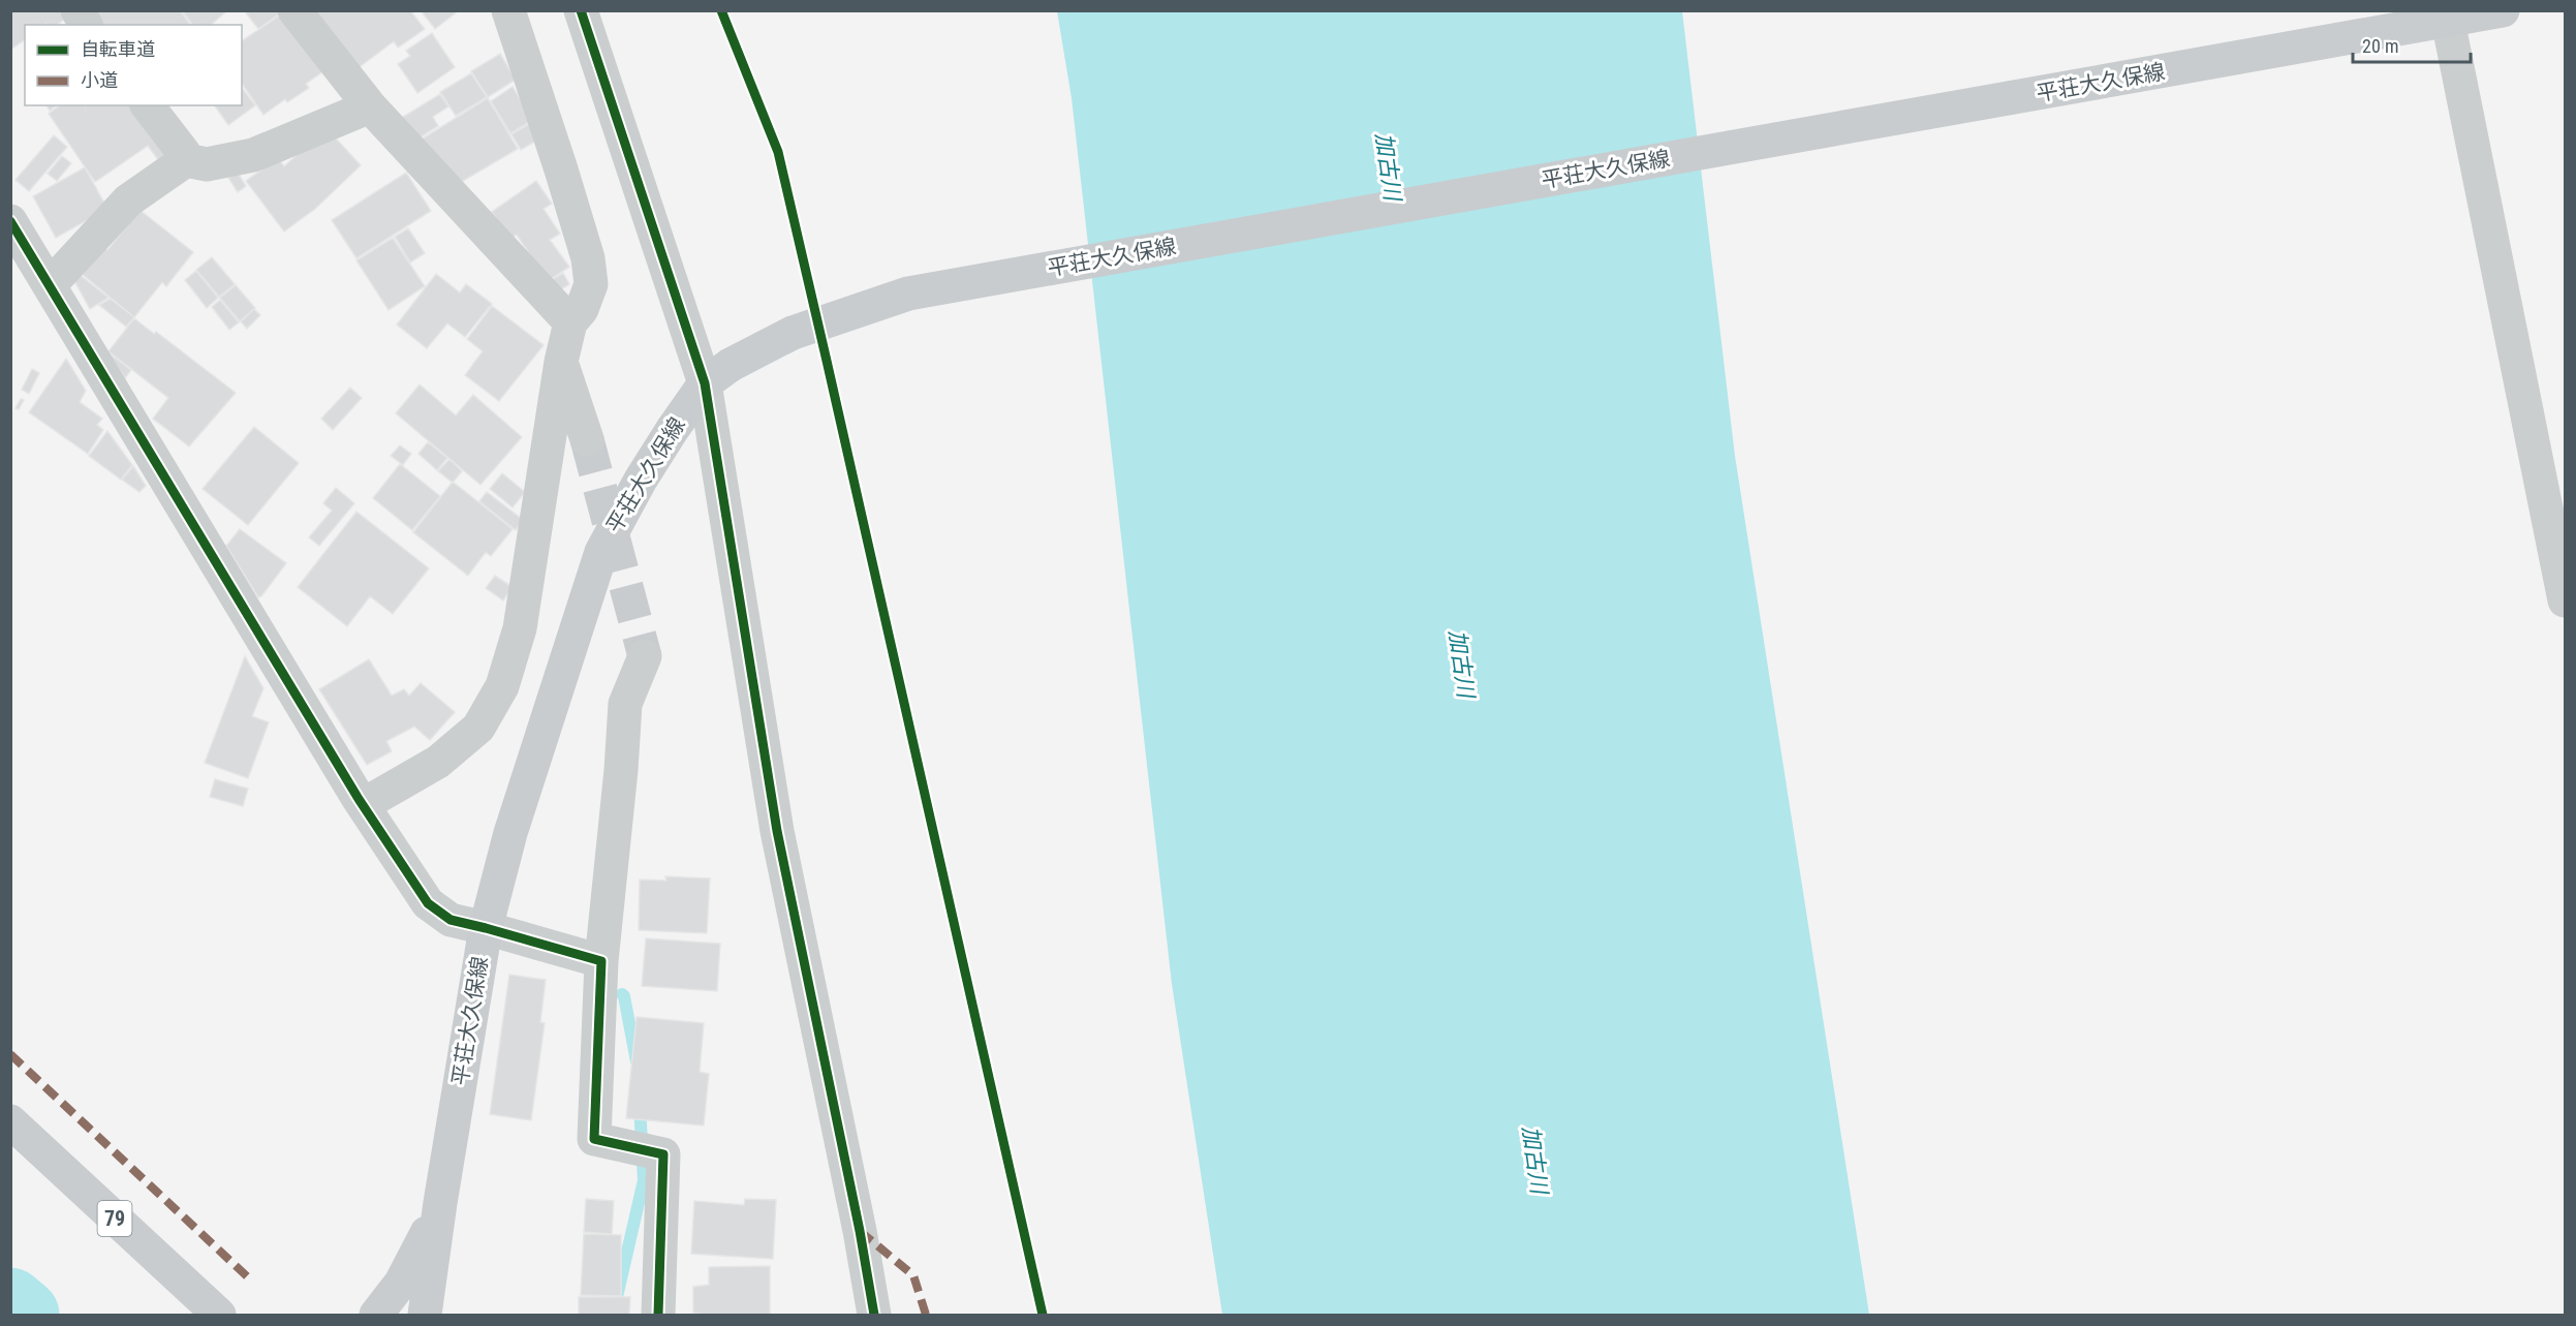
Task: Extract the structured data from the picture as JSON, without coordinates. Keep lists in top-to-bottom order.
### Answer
{
  "streets": {
    "main road": ["平荘大久保線", "79"]
  },
  "water": ["加古川"],
  "legend": ["自転車道", "小道"],
  "scale_bar": "20 m"
}
